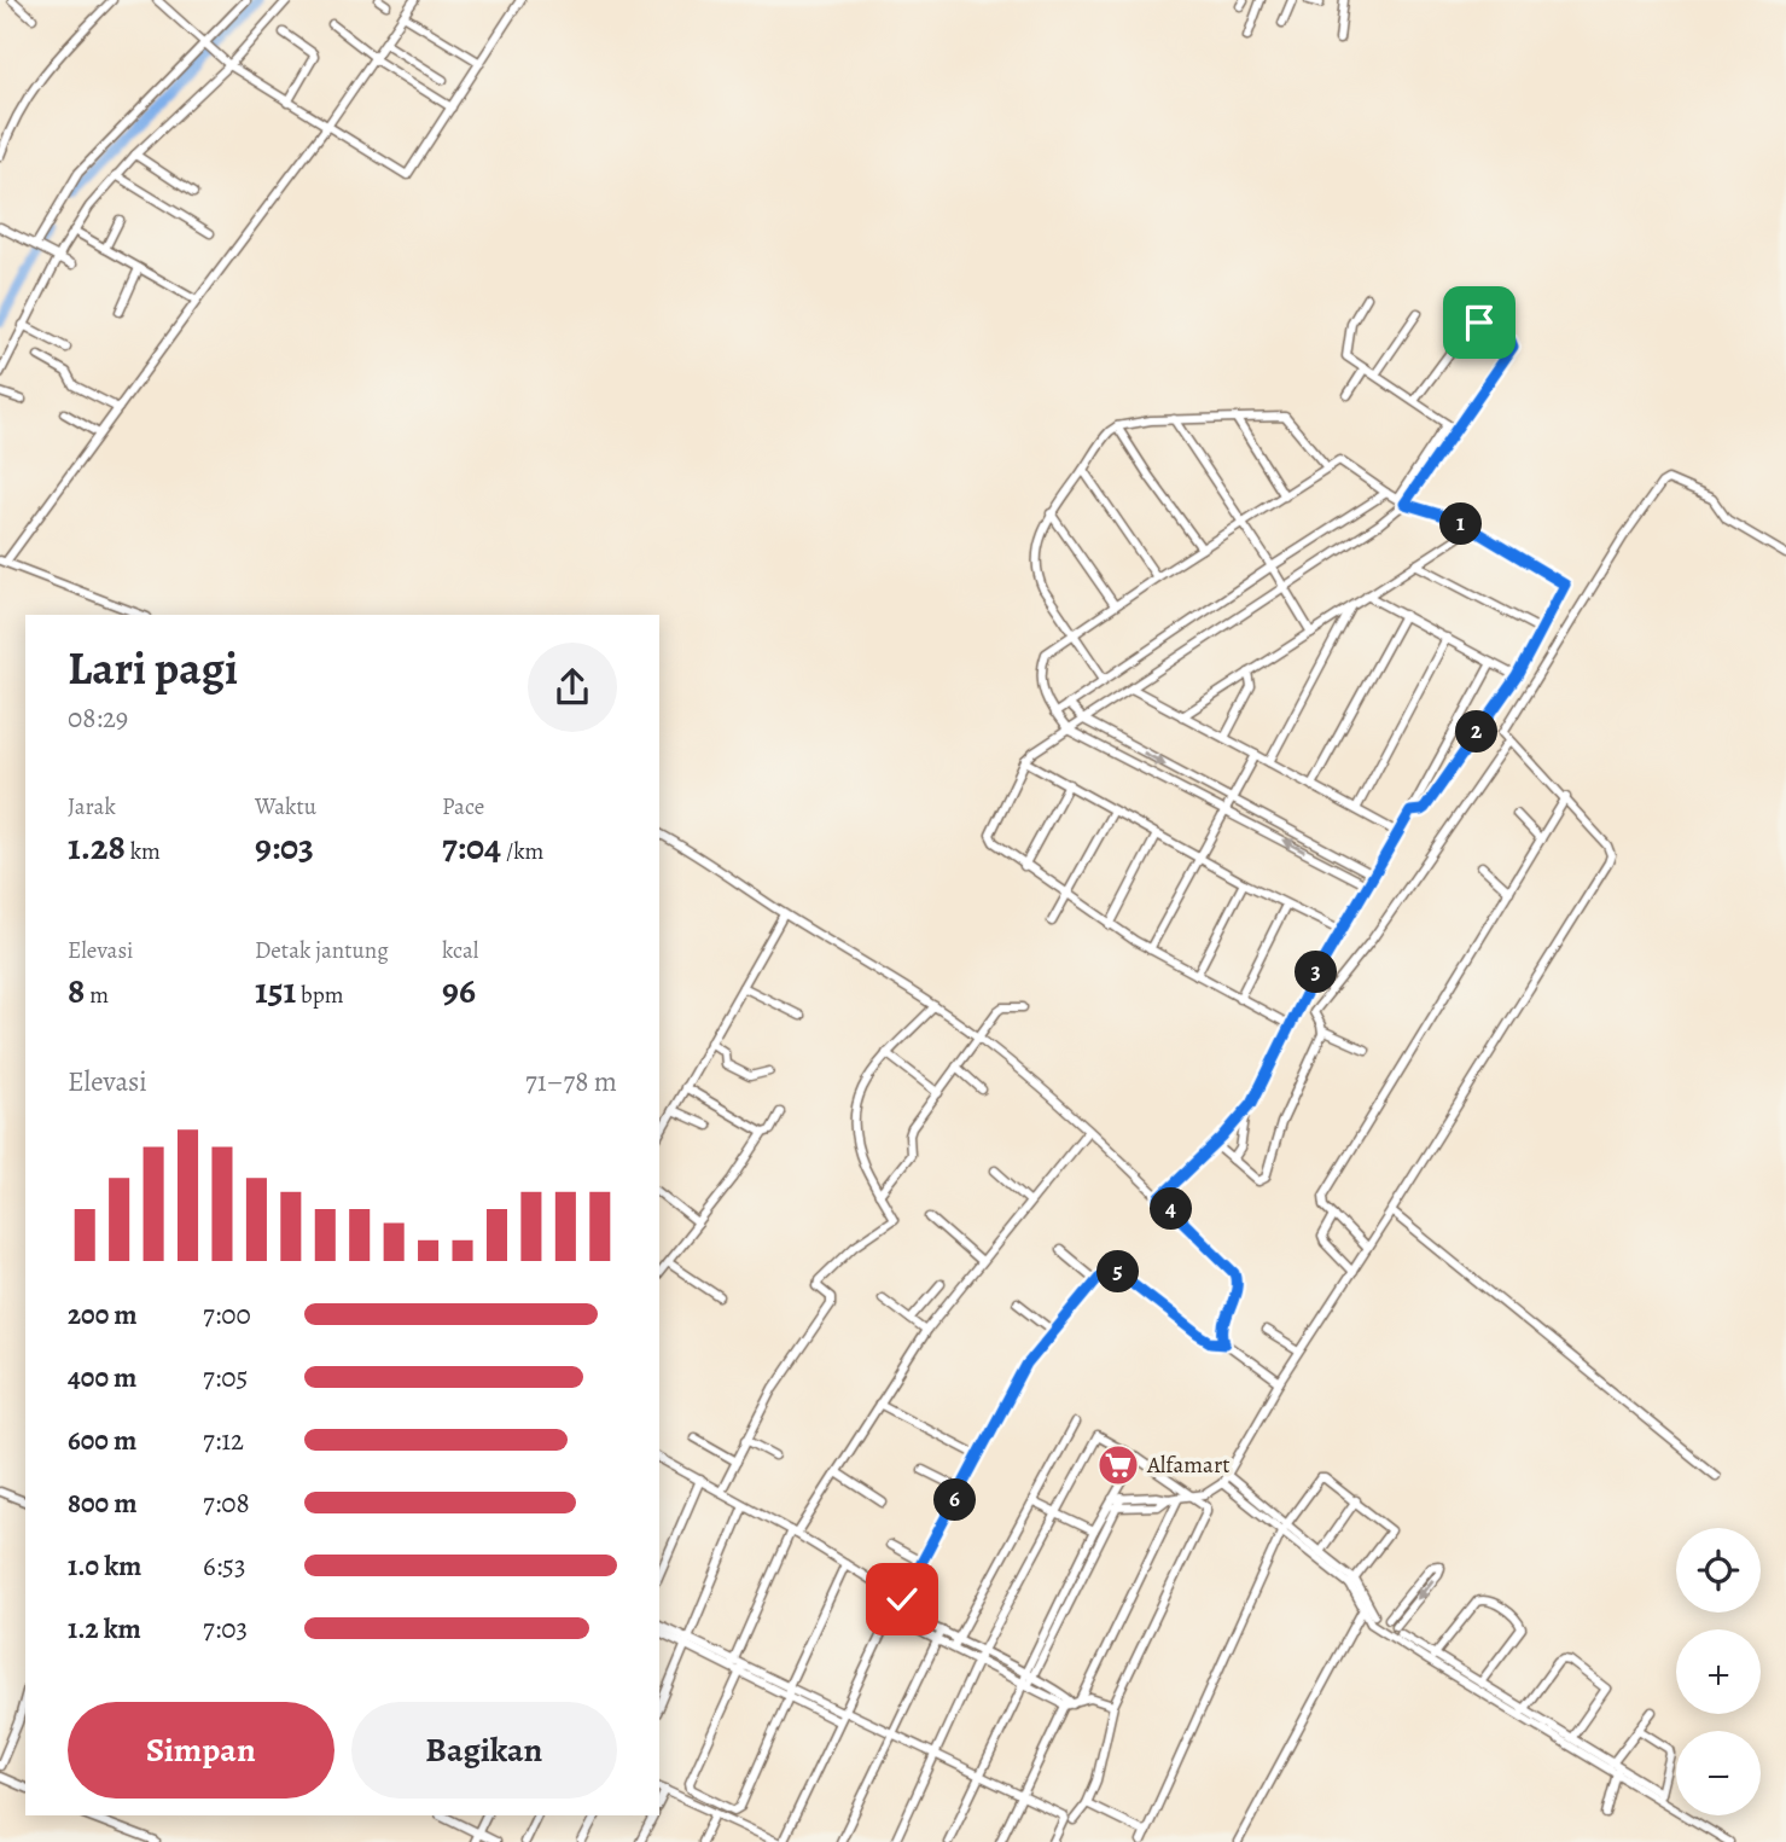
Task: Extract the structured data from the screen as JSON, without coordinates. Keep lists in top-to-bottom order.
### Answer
{
  "places": {
    "supermarket": ["Alfamart"]
  },
  "page": {
    "pins": [
      "1",
      "2",
      "3",
      "4",
      "5",
      "6"
    ],
    "heading": ["Lari pagi", "08:29"],
    "stats": [
      ["Jarak", "1.28 km"],
      ["Waktu", "9:03"],
      ["Pace", "7:04 /km"],
      ["Elevasi", "8 m"],
      ["Detak jantung", "151 bpm"],
      ["kcal", "96"]
    ],
    "chart": ["Elevasi", "71–78 m"],
    "list": [
      {
        "name": "200 m",
        "note": "7:00"
      },
      {
        "name": "400 m",
        "note": "7:05"
      },
      {
        "name": "600 m",
        "note": "7:12"
      },
      {
        "name": "800 m",
        "note": "7:08"
      },
      {
        "name": "1.0 km",
        "note": "6:53"
      },
      {
        "name": "1.2 km",
        "note": "7:03"
      }
    ],
    "map_buttons": ["+", "−"],
    "buttons": ["Simpan", "Bagikan"]
  }
}
